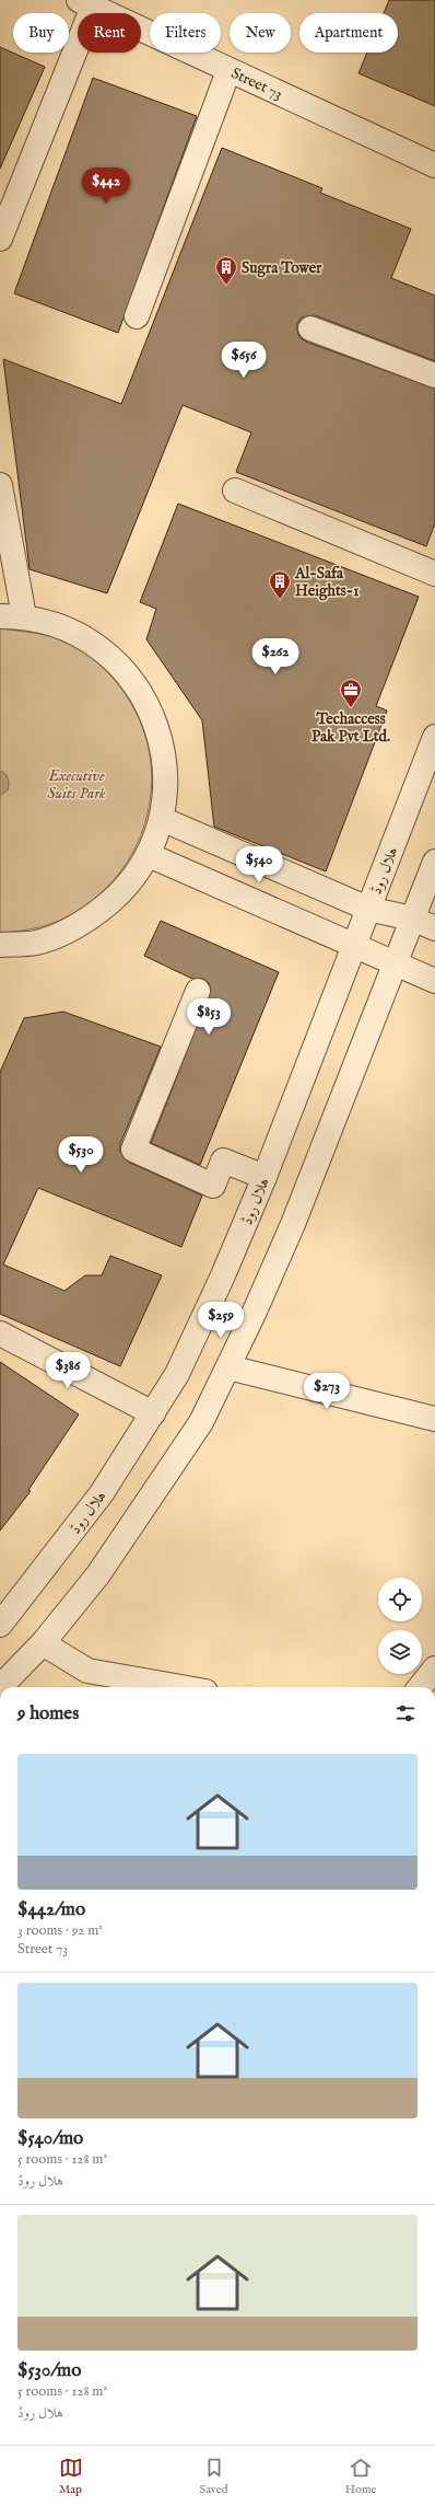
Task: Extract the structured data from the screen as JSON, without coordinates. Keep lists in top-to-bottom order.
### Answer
{
  "streets": {
    "street": ["Street 73", "ہلال روڈ"]
  },
  "parks": ["Executive Suits Park"],
  "places": {
    "building": ["Sugra Tower", "Al-Safa Heights-1"],
    "office": ["Techaccess Pak Pvt Ltd."]
  },
  "page": {
    "chip": [
      "Buy",
      "Rent",
      "Filters",
      "New",
      "Apartment"
    ],
    "price": [
      "$442",
      "$656",
      "$262",
      "$540",
      "$853",
      "$530",
      "$259",
      "$386",
      "$273"
    ],
    "heading": "9 homes",
    "list": [
      {
        "name": "$442/mo",
        "note": "3 rooms · 92 m² · Street 73"
      },
      {
        "name": "$540/mo",
        "note": "5 rooms · 128 m² · ہلال روڈ"
      },
      {
        "name": "$530/mo",
        "note": "5 rooms · 128 m² · ہلال روڈ"
      }
    ],
    "tabs": ["Map", "Saved", "Home"]
  }
}
